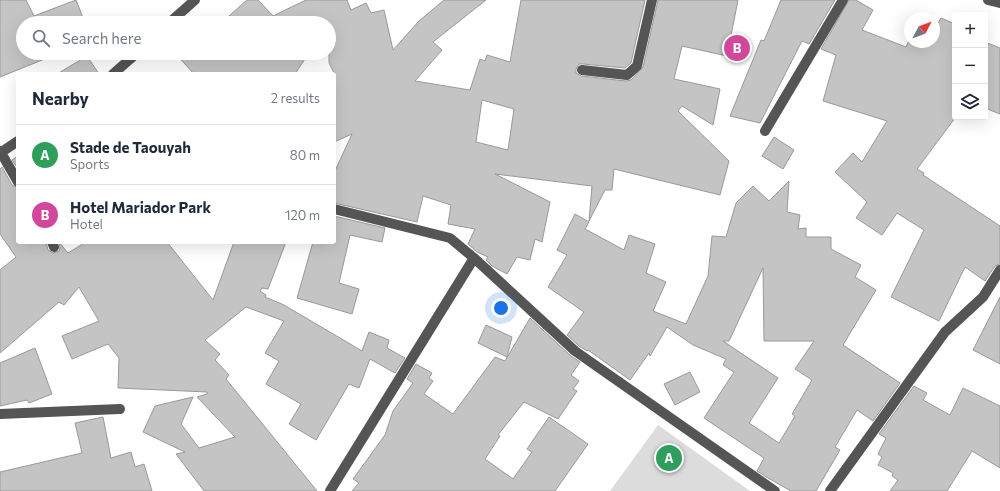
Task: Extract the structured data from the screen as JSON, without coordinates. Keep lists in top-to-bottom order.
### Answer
{
  "north": "top right",
  "page": {
    "map_buttons": ["+", "−"],
    "search": "Search here",
    "pins": ["B", "A"],
    "heading": ["Nearby", "2 results"],
    "list": [
      {
        "mark": "A",
        "name": "Stade de Taouyah",
        "note": "Sports",
        "value": "80 m"
      },
      {
        "mark": "B",
        "name": "Hotel Mariador Park",
        "note": "Hotel",
        "value": "120 m"
      }
    ]
  }
}
